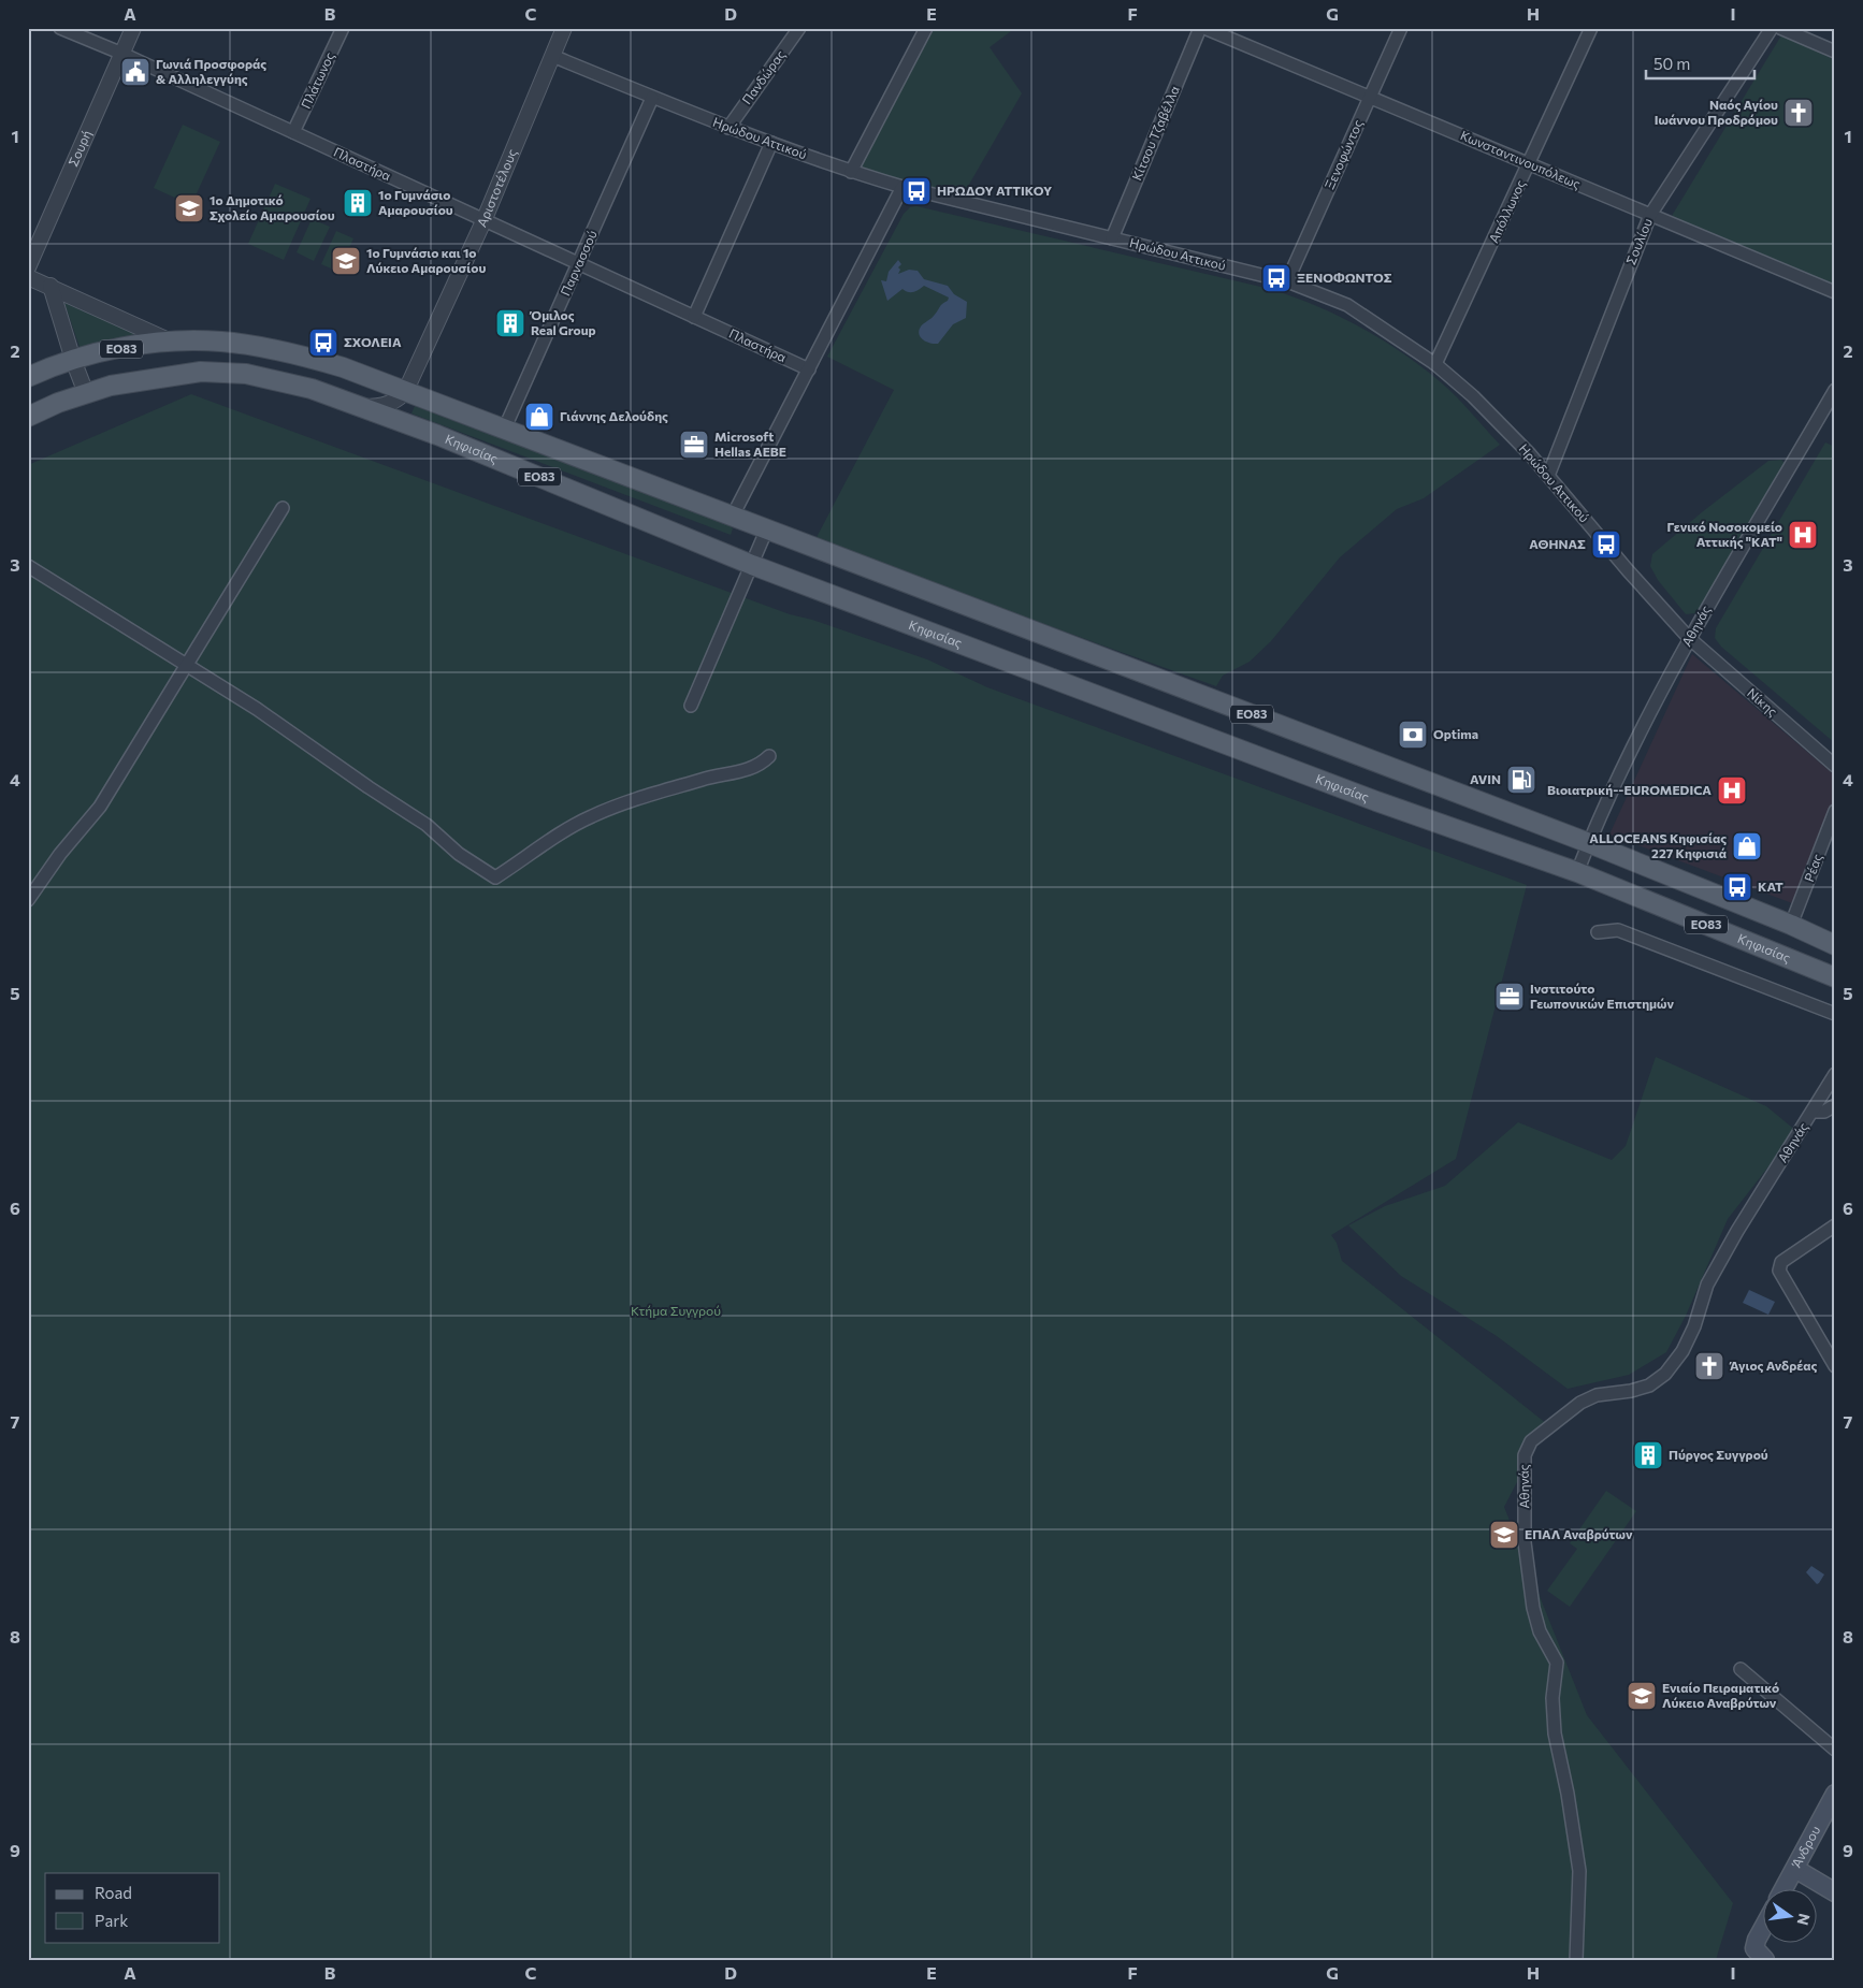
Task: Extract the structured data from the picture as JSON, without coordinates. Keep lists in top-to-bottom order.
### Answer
{
  "streets": {
    "main road": ["ΕΟ83", "Κηφισίας", "Άνδρου"],
    "street": [
      "Πανδώρας",
      "Πλάτωνος",
      "Κίτσου Τζαβέλλα",
      "Ηρώδου Αττικού",
      "Σουρή",
      "Ξενοφώντος",
      "Κωνσταντινουπόλεως",
      "Πλαστήρα",
      "Αριστοτέλους",
      "Απόλλωνος",
      "Σουλίου",
      "Παρνασσού",
      "Αθηνάς",
      "Νίκης",
      "Ρέας"
    ]
  },
  "crossings": [
    ["Πανδώρας", "Ηρώδου Αττικού"],
    ["Πλάτωνος", "Πλαστήρα"],
    ["Κίτσου Τζαβέλλα", "Ηρώδου Αττικού"],
    ["Ηρώδου Αττικού", "Ξενοφώντος"],
    ["Ηρώδου Αττικού", "Αριστοτέλους"],
    ["Ηρώδου Αττικού", "Απόλλωνος"],
    ["Ηρώδου Αττικού", "Σουλίου"],
    ["Ηρώδου Αττικού", "Παρνασσού"],
    ["Ηρώδου Αττικού", "Αθηνάς"],
    ["Ηρώδου Αττικού", "Νίκης"],
    ["Σουρή", "Πλαστήρα"],
    ["Ξενοφώντος", "Κωνσταντινουπόλεως"],
    ["Κωνσταντινουπόλεως", "Απόλλωνος"],
    ["Κωνσταντινουπόλεως", "Σουλίου"],
    ["Πλαστήρα", "Αριστοτέλους"],
    ["Πλαστήρα", "Παρνασσού"],
    ["Αριστοτέλους", "ΕΟ83"],
    ["Αριστοτέλους", "Κηφισίας"],
    ["Παρνασσού", "ΕΟ83"],
    ["ΕΟ83", "Αθηνάς"],
    ["ΕΟ83", "Ρέας"],
    ["Κηφισίας", "Αθηνάς"],
    ["Αθηνάς", "Νίκης"]
  ],
  "parks": ["Κτήμα Συγγρού"],
  "places": {
    "public building": ["Γωνιά Προσφοράς & Αλληλεγγύης"],
    "church": ["Ναός Αγίου Ιωάννου Προδρόμου", "Άγιος Ανδρέας"],
    "bus stop": [
      "ΗΡΩΔΟΥ ΑΤΤΙΚΟΥ",
      "ΞΕΝΟΦΩΝΤΟΣ",
      "ΣΧΟΛΕΙΑ",
      "ΑΘΗΝΑΣ",
      "ΚΑΤ"
    ],
    "building": ["1ο Γυμνάσιο Αμαρουσίου", "Όμιλος Real Group", "Πύργος Συγγρού"],
    "school or university": [
      "1ο Δημοτικό Σχολείο Αμαρουσίου",
      "1ο Γυμνάσιο και 1ο Λύκειο Αμαρουσίου",
      "ΕΠΑΛ Αναβρύτων",
      "Ενιαίο Πειραματικό Λύκειο Αναβρύτων"
    ],
    "shop": ["Γιάννης Δελούδης", "ALLOCEANS Κηφισίας 227 Κηφισιά"],
    "office": ["Microsoft Hellas AEBE", "Ινστιτούτο Γεωπονικών Επιστημών"],
    "hospital": ["Γενικό Νοσοκομείο Αττικής \"ΚΑΤ\"", "Βιοιατρική--EUROMEDICA"],
    "bank": ["Optima"],
    "fuel station": ["AVIN"]
  },
  "legend": ["Road", "Park"],
  "scale_bar": "50 m",
  "north": "right",
  "grid": {
    "columns": [
      "A",
      "B",
      "C",
      "D",
      "E",
      "F",
      "G",
      "H",
      "I"
    ],
    "rows": [
      "1",
      "2",
      "3",
      "4",
      "5",
      "6",
      "7",
      "8",
      "9"
    ]
  }
}
